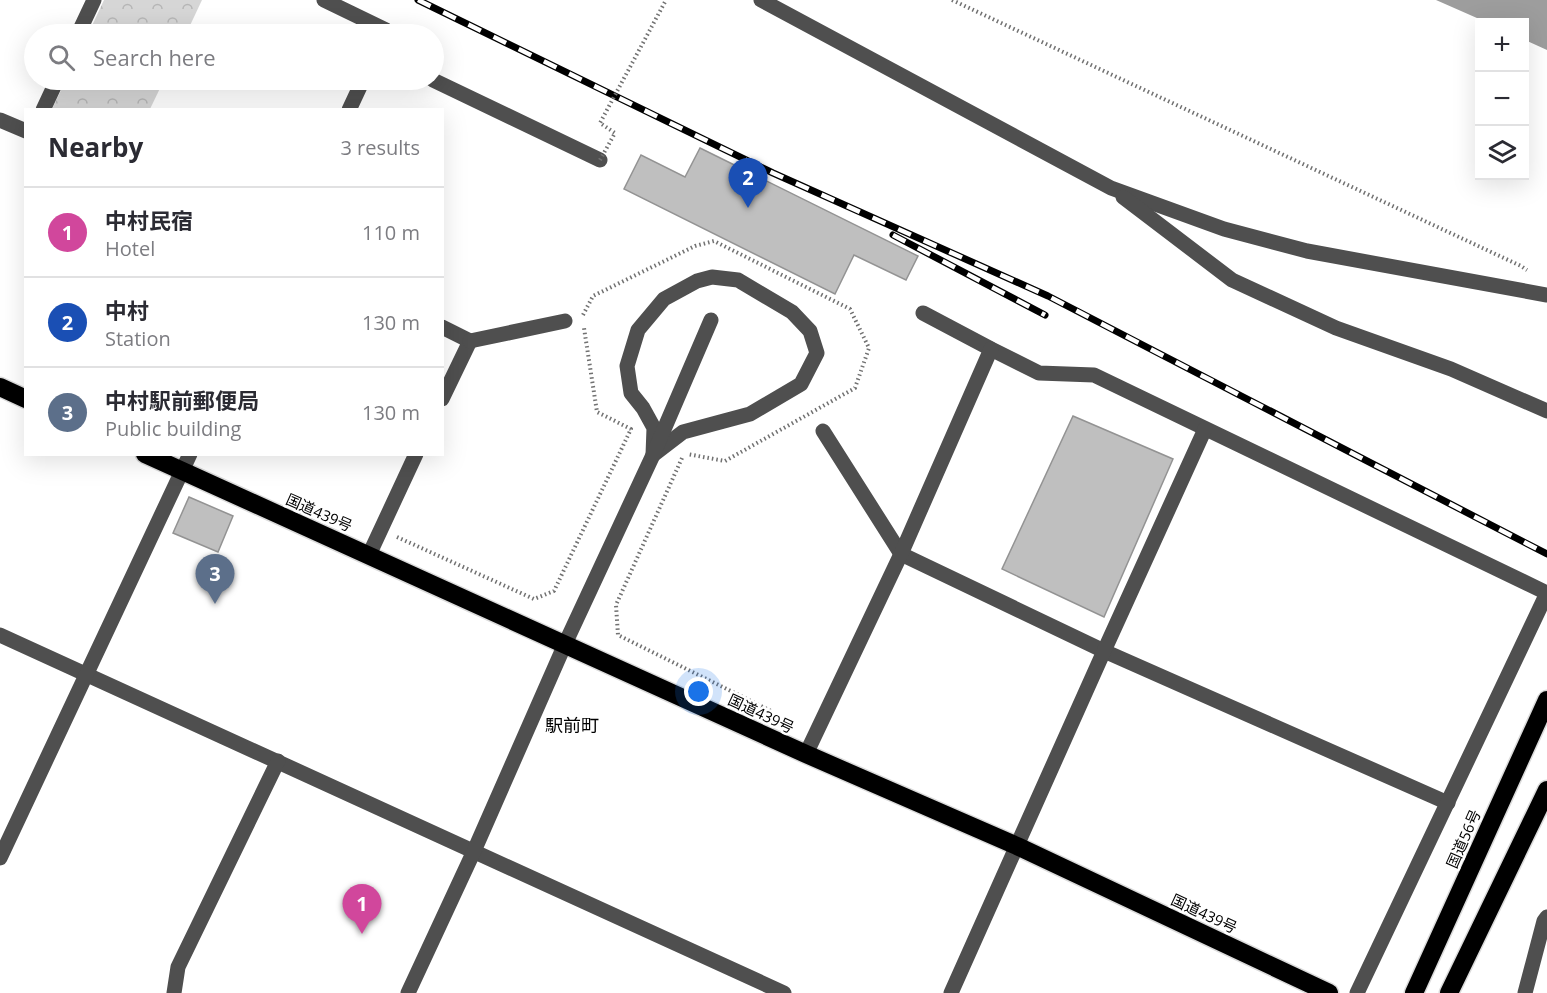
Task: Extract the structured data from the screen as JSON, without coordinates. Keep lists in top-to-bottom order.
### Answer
{
  "streets": {
    "highway": ["国道439号", "国道56号"]
  },
  "districts": ["駅前町"],
  "page": {
    "map_buttons": ["+", "−"],
    "search": "Search here",
    "heading": ["Nearby", "3 results"],
    "pins": ["2", "3", "1"],
    "list": [
      {
        "mark": "1",
        "name": "中村民宿",
        "note": "Hotel",
        "value": "110 m"
      },
      {
        "mark": "2",
        "name": "中村",
        "note": "Station",
        "value": "130 m"
      },
      {
        "mark": "3",
        "name": "中村駅前郵便局",
        "note": "Public building",
        "value": "130 m"
      }
    ]
  }
}
